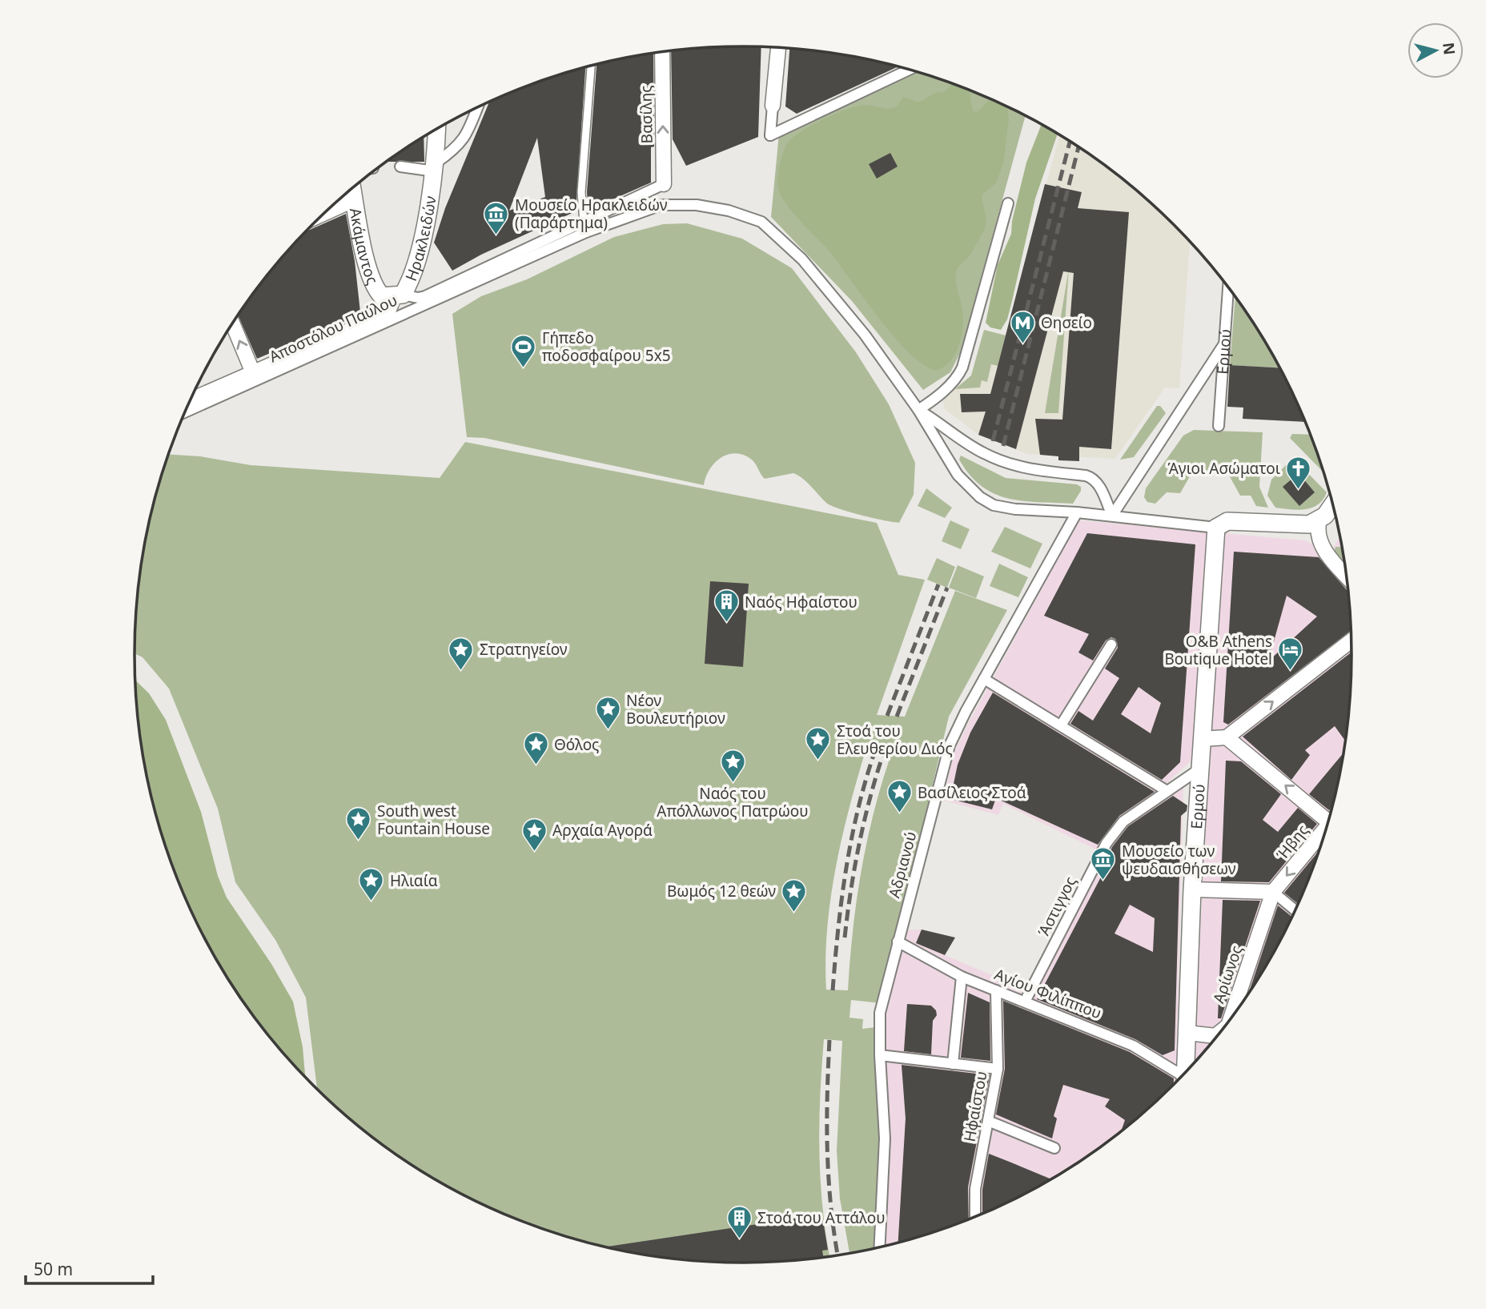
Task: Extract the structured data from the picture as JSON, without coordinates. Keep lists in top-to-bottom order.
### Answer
{
  "streets": {
    "street": [
      "Βασίλης",
      "Ηρακλειδών",
      "Ακάμαντος",
      "Αποστόλου Παύλου",
      "Ερμού",
      "Ήβης",
      "Αδριανού",
      "Άστιγγος",
      "Αρίωνος",
      "Αγίου Φιλίππου",
      "Ηφαίστου"
    ]
  },
  "crossings": [
    ["Βασίλης", "Αποστόλου Παύλου"],
    ["Ηρακλειδών", "Ακάμαντος"],
    ["Ηρακλειδών", "Αποστόλου Παύλου"],
    ["Ακάμαντος", "Αποστόλου Παύλου"],
    ["Ερμού", "Άστιγγος"],
    ["Ερμού", "Αρίωνος"],
    ["Ήβης", "Αρίωνος"],
    ["Αδριανού", "Αγίου Φιλίππου"],
    ["Άστιγγος", "Αγίου Φιλίππου"],
    ["Αγίου Φιλίππου", "Ηφαίστου"]
  ],
  "one_way": ["Ήβης"],
  "places": {
    "museum": ["Μουσείο Ηρακλειδών (Παράρτημα)", "Μουσείο των ψευδαισθήσεων"],
    "metro station": ["Θησείο"],
    "sports": ["Γήπεδο ποδοσφαίρου 5x5"],
    "church": ["Άγιοι Ασώματοι"],
    "building": ["Ναός Ηφαίστου", "Στοά του Αττάλου"],
    "place": [
      "Στρατηγείον",
      "Νέον Βουλευτήριον",
      "Στοά του Ελευθερίου Διός",
      "Θόλος",
      "Ναός του Απόλλωνος Πατρώου",
      "Βασίλειος Στοά",
      "South west Fountain House",
      "Αρχαία Αγορά",
      "Ηλιαία",
      "Βωμός 12 θεών"
    ],
    "hotel": ["O&B Athens Boutique Hotel"]
  },
  "scale_bar": "50 m",
  "north": "right"
}
